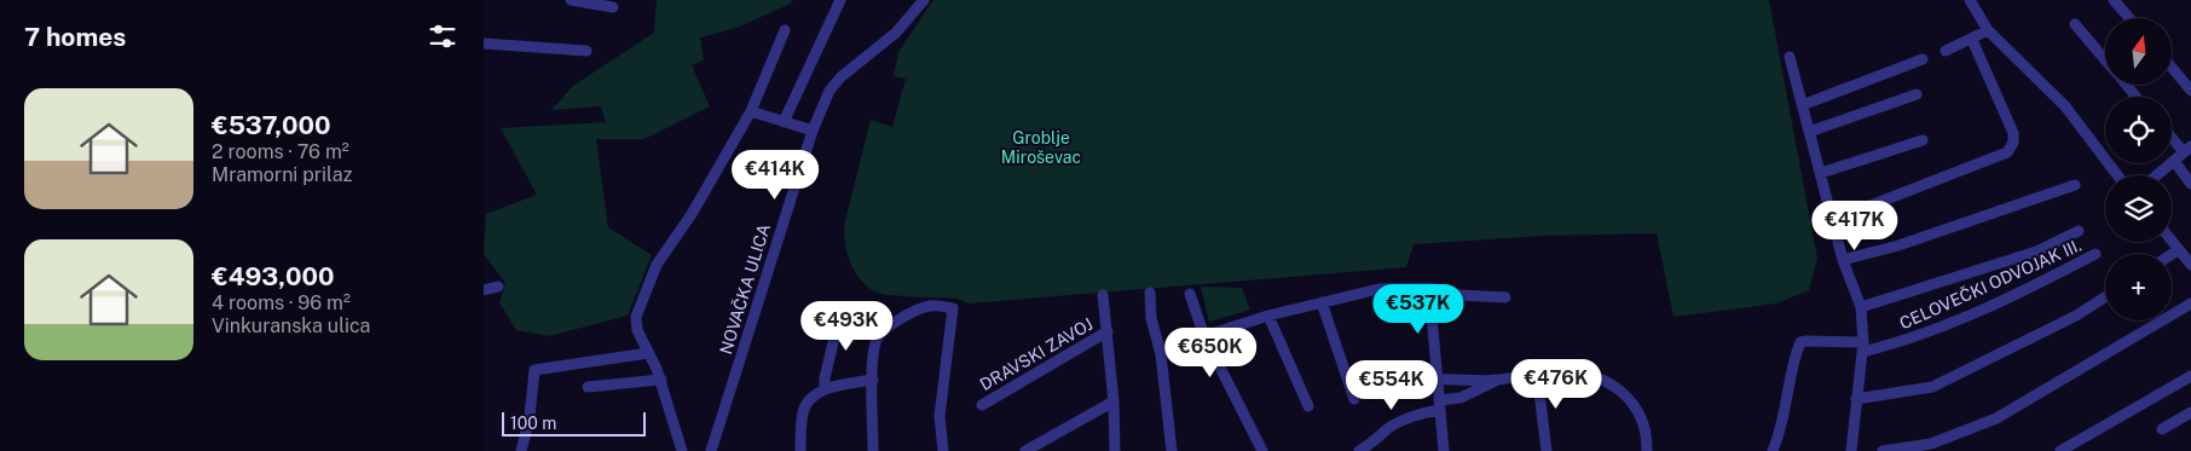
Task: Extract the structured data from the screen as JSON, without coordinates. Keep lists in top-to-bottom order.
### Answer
{
  "streets": {
    "street": ["CELOVEČKI ODVOJAK III.", "NOVAČKA ULICA", "DRAVSKI ZAVOJ"]
  },
  "parks": ["Groblje Miroševac"],
  "scale_bar": "100 m",
  "north": "top",
  "page": {
    "heading": "7 homes",
    "map_buttons": "+",
    "list": [
      {
        "name": "€537,000",
        "note": "2 rooms · 76 m² · Mramorni prilaz"
      },
      {
        "name": "€493,000",
        "note": "4 rooms · 96 m² · Vinkuranska ulica"
      }
    ],
    "price": [
      "€414K",
      "€417K",
      "€537K",
      "€493K",
      "€650K",
      "€476K",
      "€554K"
    ],
    "scale": "100 m"
  }
}
